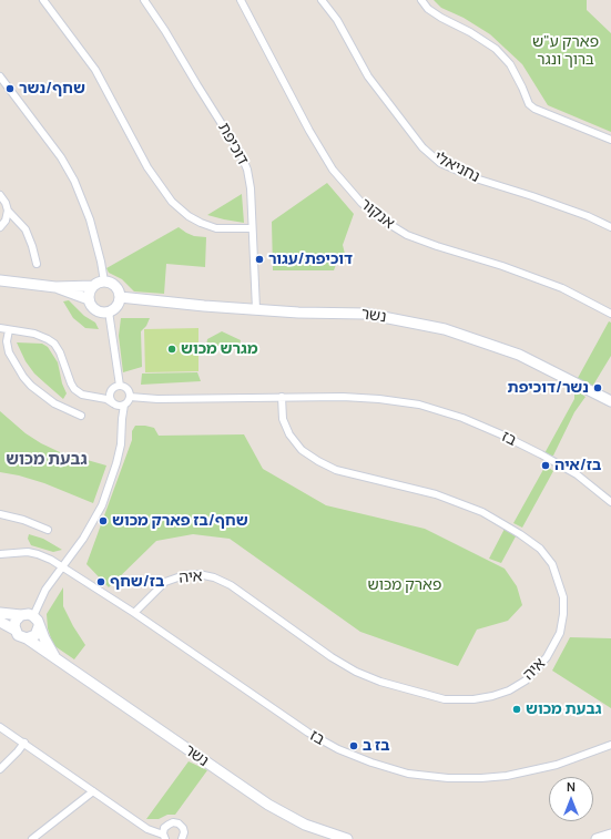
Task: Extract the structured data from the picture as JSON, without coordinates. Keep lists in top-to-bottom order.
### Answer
{
  "streets": {
    "street": [
      "דוכיפת",
      "נחניאלי",
      "אנקור",
      "נשר",
      "בז",
      "איה"
    ]
  },
  "crossings": [
    ["דוכיפת", "נשר"],
    ["בז", "איה"]
  ],
  "districts": ["גבעת מכוש"],
  "parks": ["פארק ע\"ש ברוך ונגר", "פארק מכוש"],
  "places": [
    "שחף/נשר",
    "דוכיפת/עגור",
    "מגרש מכוש",
    "נשר/דוכיפת",
    "בז/איה",
    "שחף/בז פארק מכוש",
    "בז/שחף",
    "גבעת מכוש",
    "בז ב"
  ],
  "north": "top"
}
